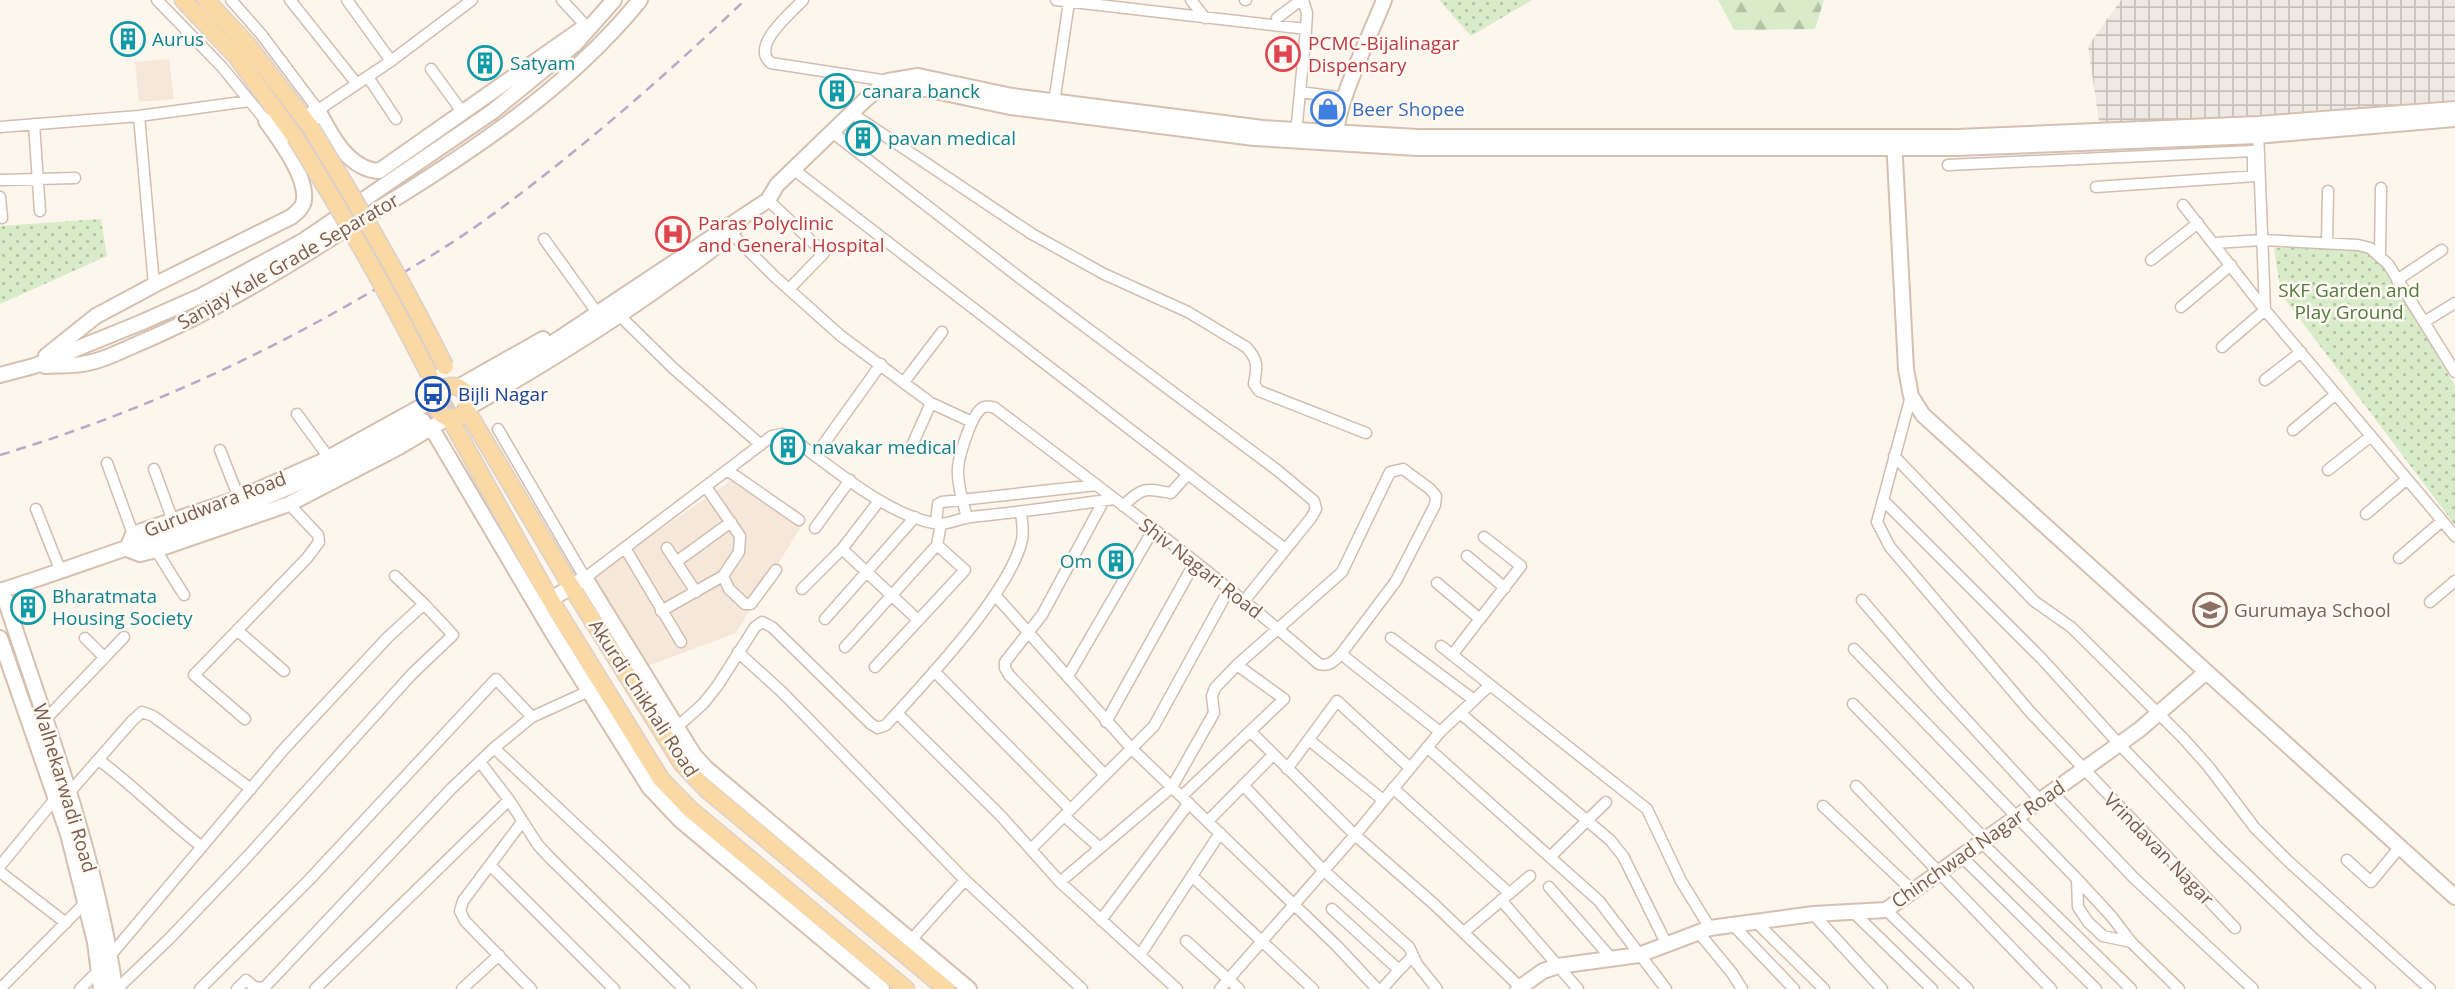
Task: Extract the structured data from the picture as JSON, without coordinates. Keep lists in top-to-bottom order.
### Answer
{
  "streets": {
    "main road": ["Akurdi Chikhali Road"],
    "street": [
      "Sanjay Kale Grade Separator",
      "Gurudwara Road",
      "Shiv Nagari Road",
      "Walhekarwadi Road",
      "Chinchwad Nagar Road",
      "Vrindavan Nagar"
    ]
  },
  "crossings": [
    ["Gurudwara Road", "Akurdi Chikhali Road"],
    ["Chinchwad Nagar Road", "Vrindavan Nagar"]
  ],
  "parks": ["SKF Garden and Play Ground"],
  "places": {
    "building": [
      "Aurus",
      "Satyam",
      "canara banck",
      "pavan medical",
      "navakar medical",
      "Om",
      "Bharatmata Housing Society"
    ],
    "hospital": ["PCMC-Bijalinagar Dispensary", "Paras Polyclinic and General Hospital"],
    "shop": ["Beer Shopee"],
    "bus stop": ["Bijli Nagar"],
    "school or university": ["Gurumaya School"]
  }
}
